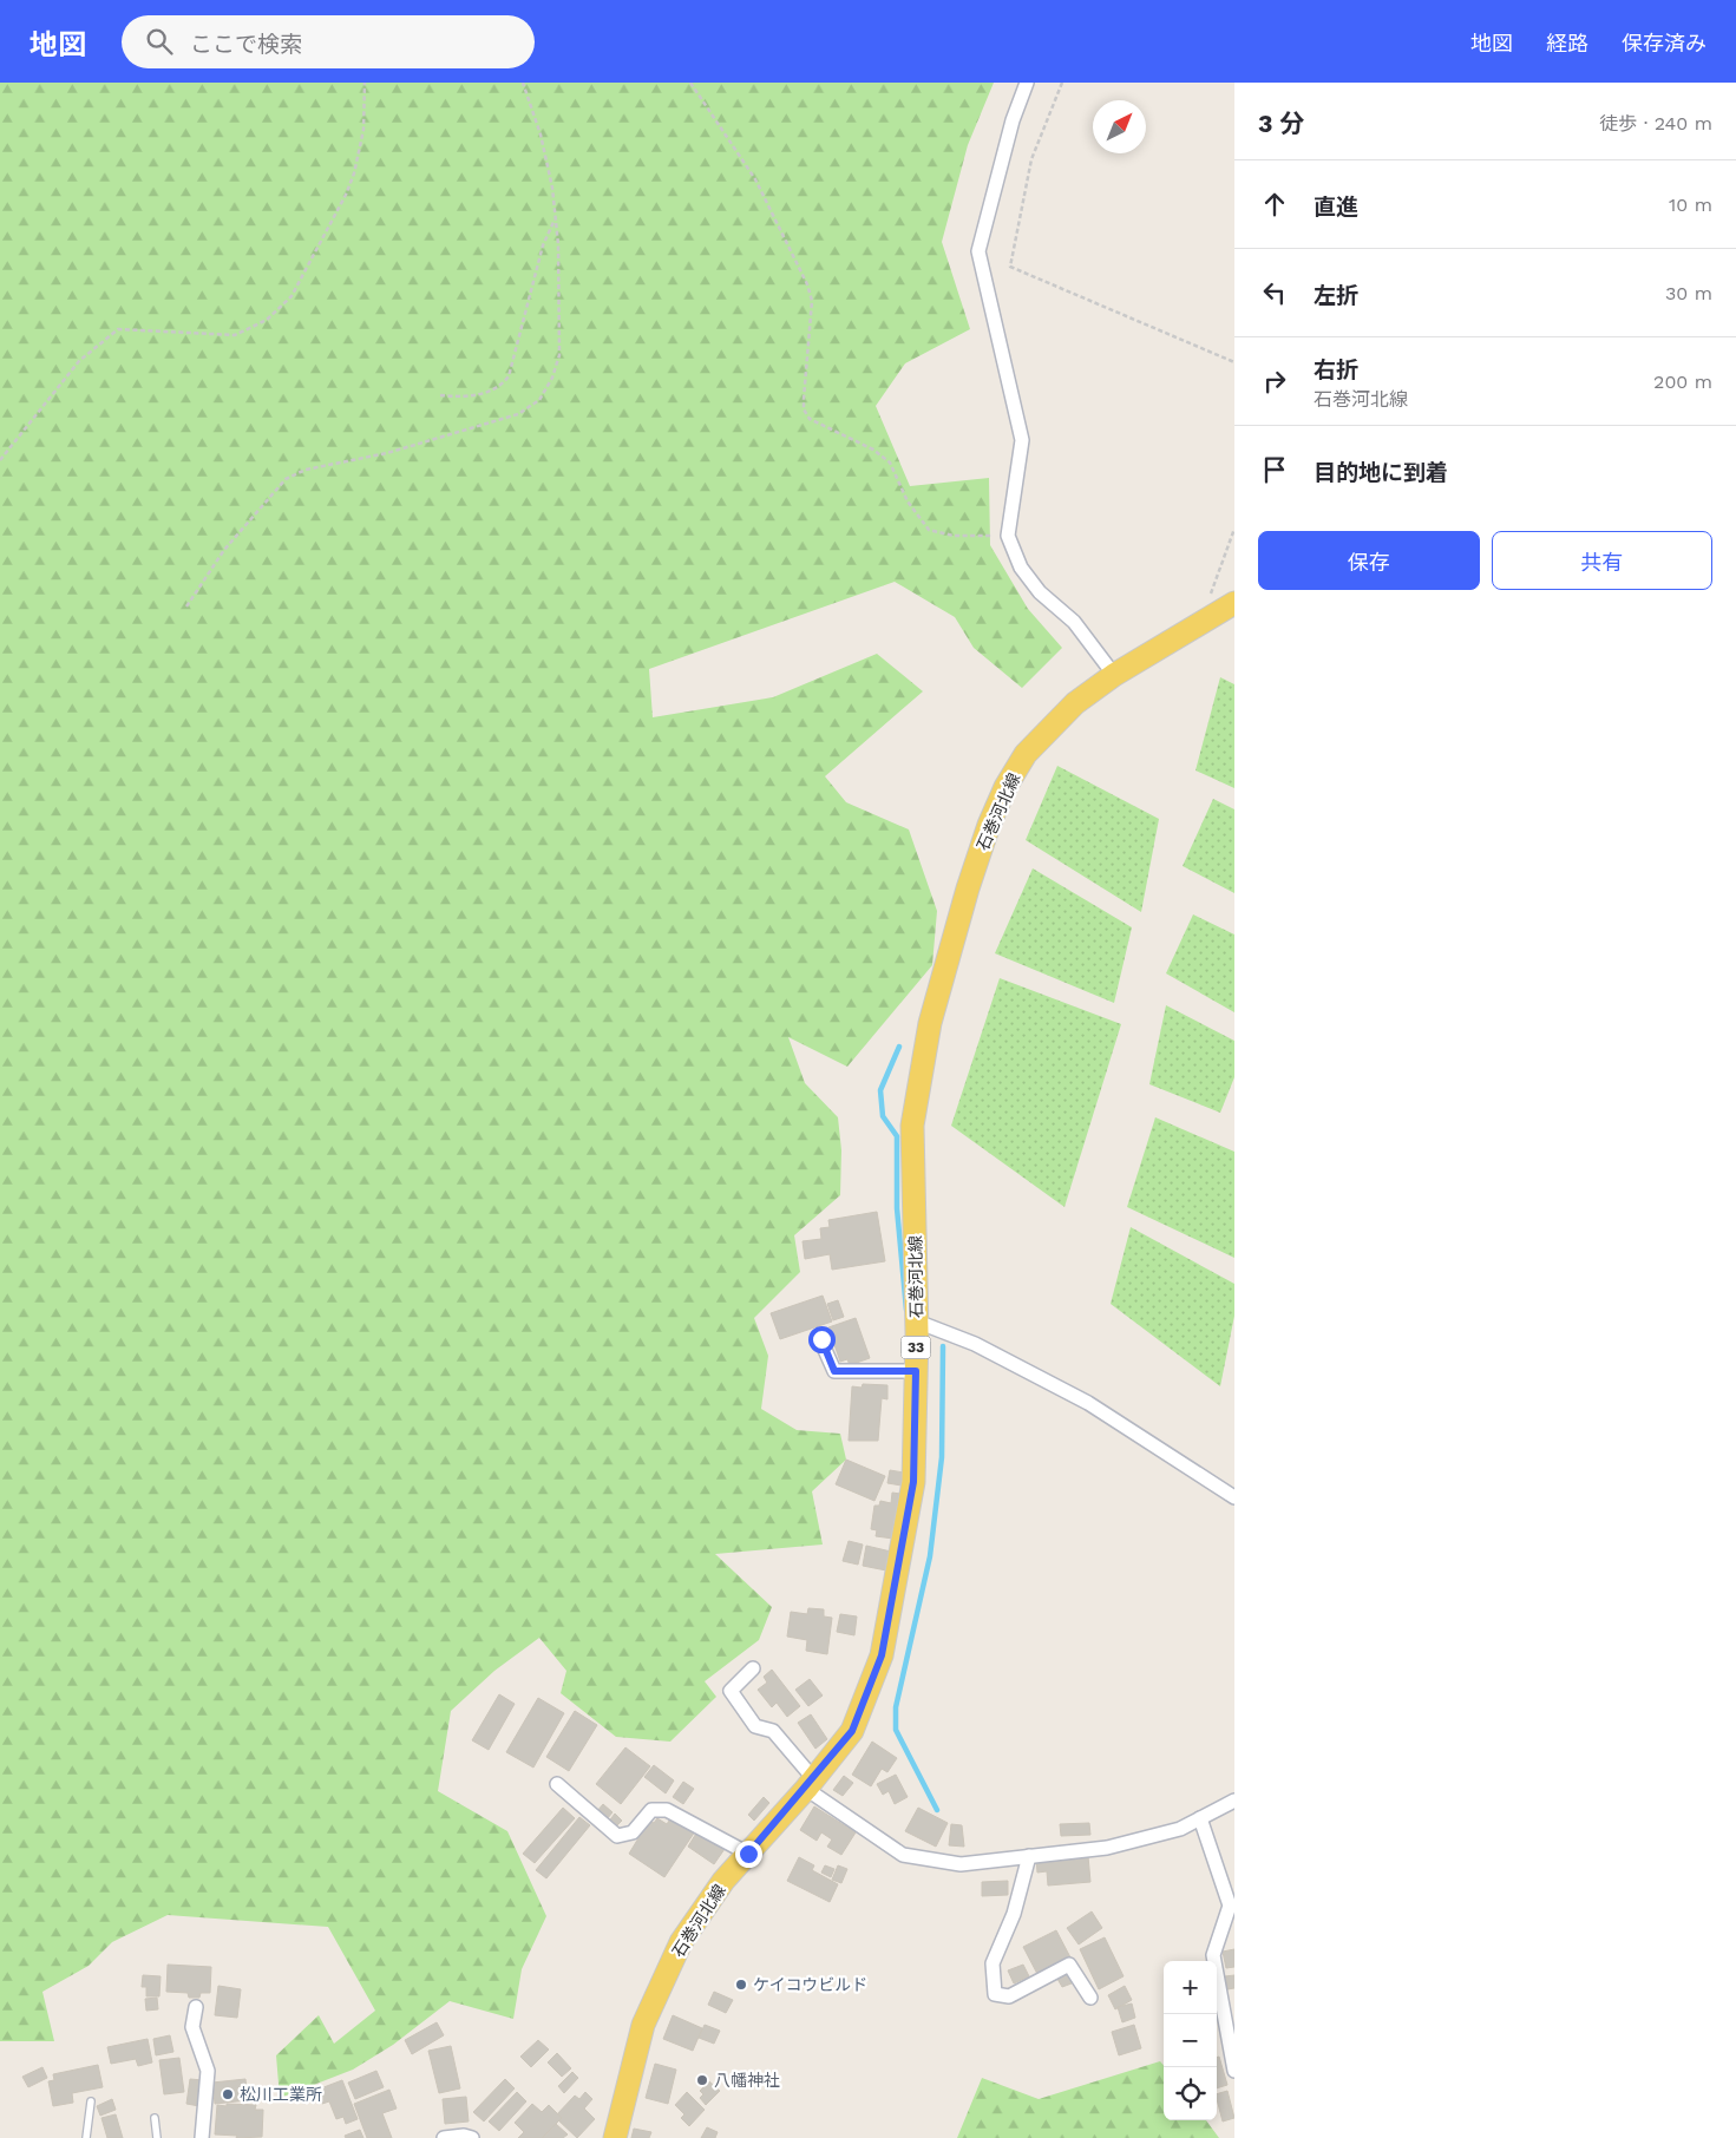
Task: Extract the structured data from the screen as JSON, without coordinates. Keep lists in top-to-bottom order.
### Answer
{
  "streets": {
    "main road": ["石巻河北線", "33"]
  },
  "places": ["ケイコウビルド", "八幡神社", "松川工業所"],
  "north": "top right",
  "page": {
    "header": "地図",
    "search": "ここで検索",
    "nav": ["地図", "経路", "保存済み"],
    "heading": ["3 分", "徒歩 · 240 m"],
    "list": [
      ["直進", "10 m"],
      ["左折", "30 m"],
      ["右折", "石巻河北線", "200 m"],
      "目的地に到着"
    ],
    "buttons": ["保存", "共有"],
    "map_buttons": ["+", "−"]
  }
}
